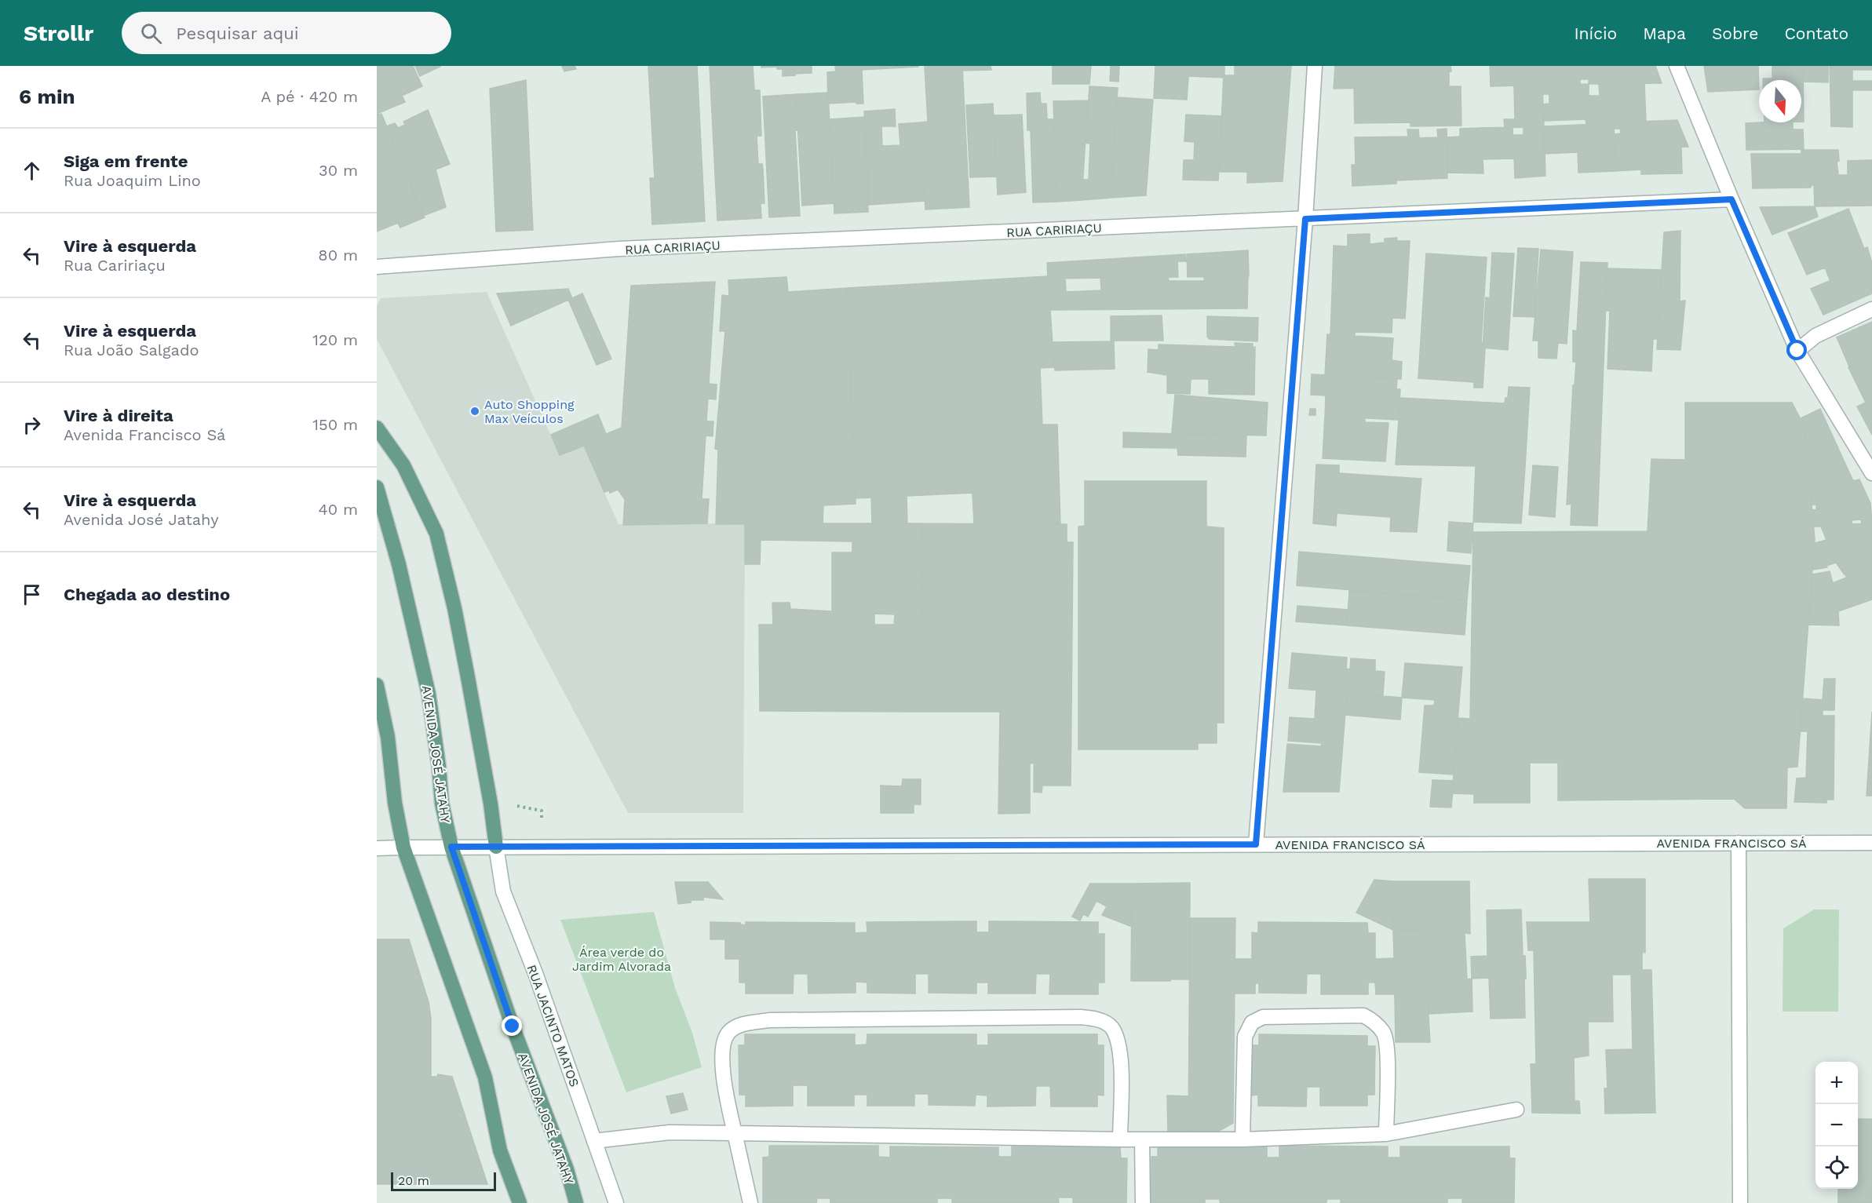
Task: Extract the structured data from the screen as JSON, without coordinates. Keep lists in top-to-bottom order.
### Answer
{
  "streets": {
    "main road": ["AVENIDA JOSÉ JATAHY"],
    "street": ["RUA CARIRIAÇU", "AVENIDA FRANCISCO SÁ", "RUA JACINTO MATOS"]
  },
  "crossings": [
    ["AVENIDA JOSÉ JATAHY", "AVENIDA FRANCISCO SÁ"],
    ["AVENIDA FRANCISCO SÁ", "RUA JACINTO MATOS"]
  ],
  "parks": ["Área verde do Jardim Alvorada"],
  "places": ["Auto Shopping Max Veículos"],
  "scale_bar": "20 m",
  "north": "bottom",
  "page": {
    "header": "Strollr",
    "search": "Pesquisar aqui",
    "nav": [
      "Início",
      "Mapa",
      "Sobre",
      "Contato"
    ],
    "heading": ["6 min", "A pé · 420 m"],
    "list": [
      ["Siga em frente", "Rua Joaquim Lino", "30 m"],
      ["Vire à esquerda", "Rua Caririaçu", "80 m"],
      ["Vire à esquerda", "Rua João Salgado", "120 m"],
      ["Vire à direita", "Avenida Francisco Sá", "150 m"],
      ["Vire à esquerda", "Avenida José Jatahy", "40 m"],
      "Chegada ao destino"
    ],
    "map_buttons": ["+", "−"],
    "scale": "20 m"
  }
}
